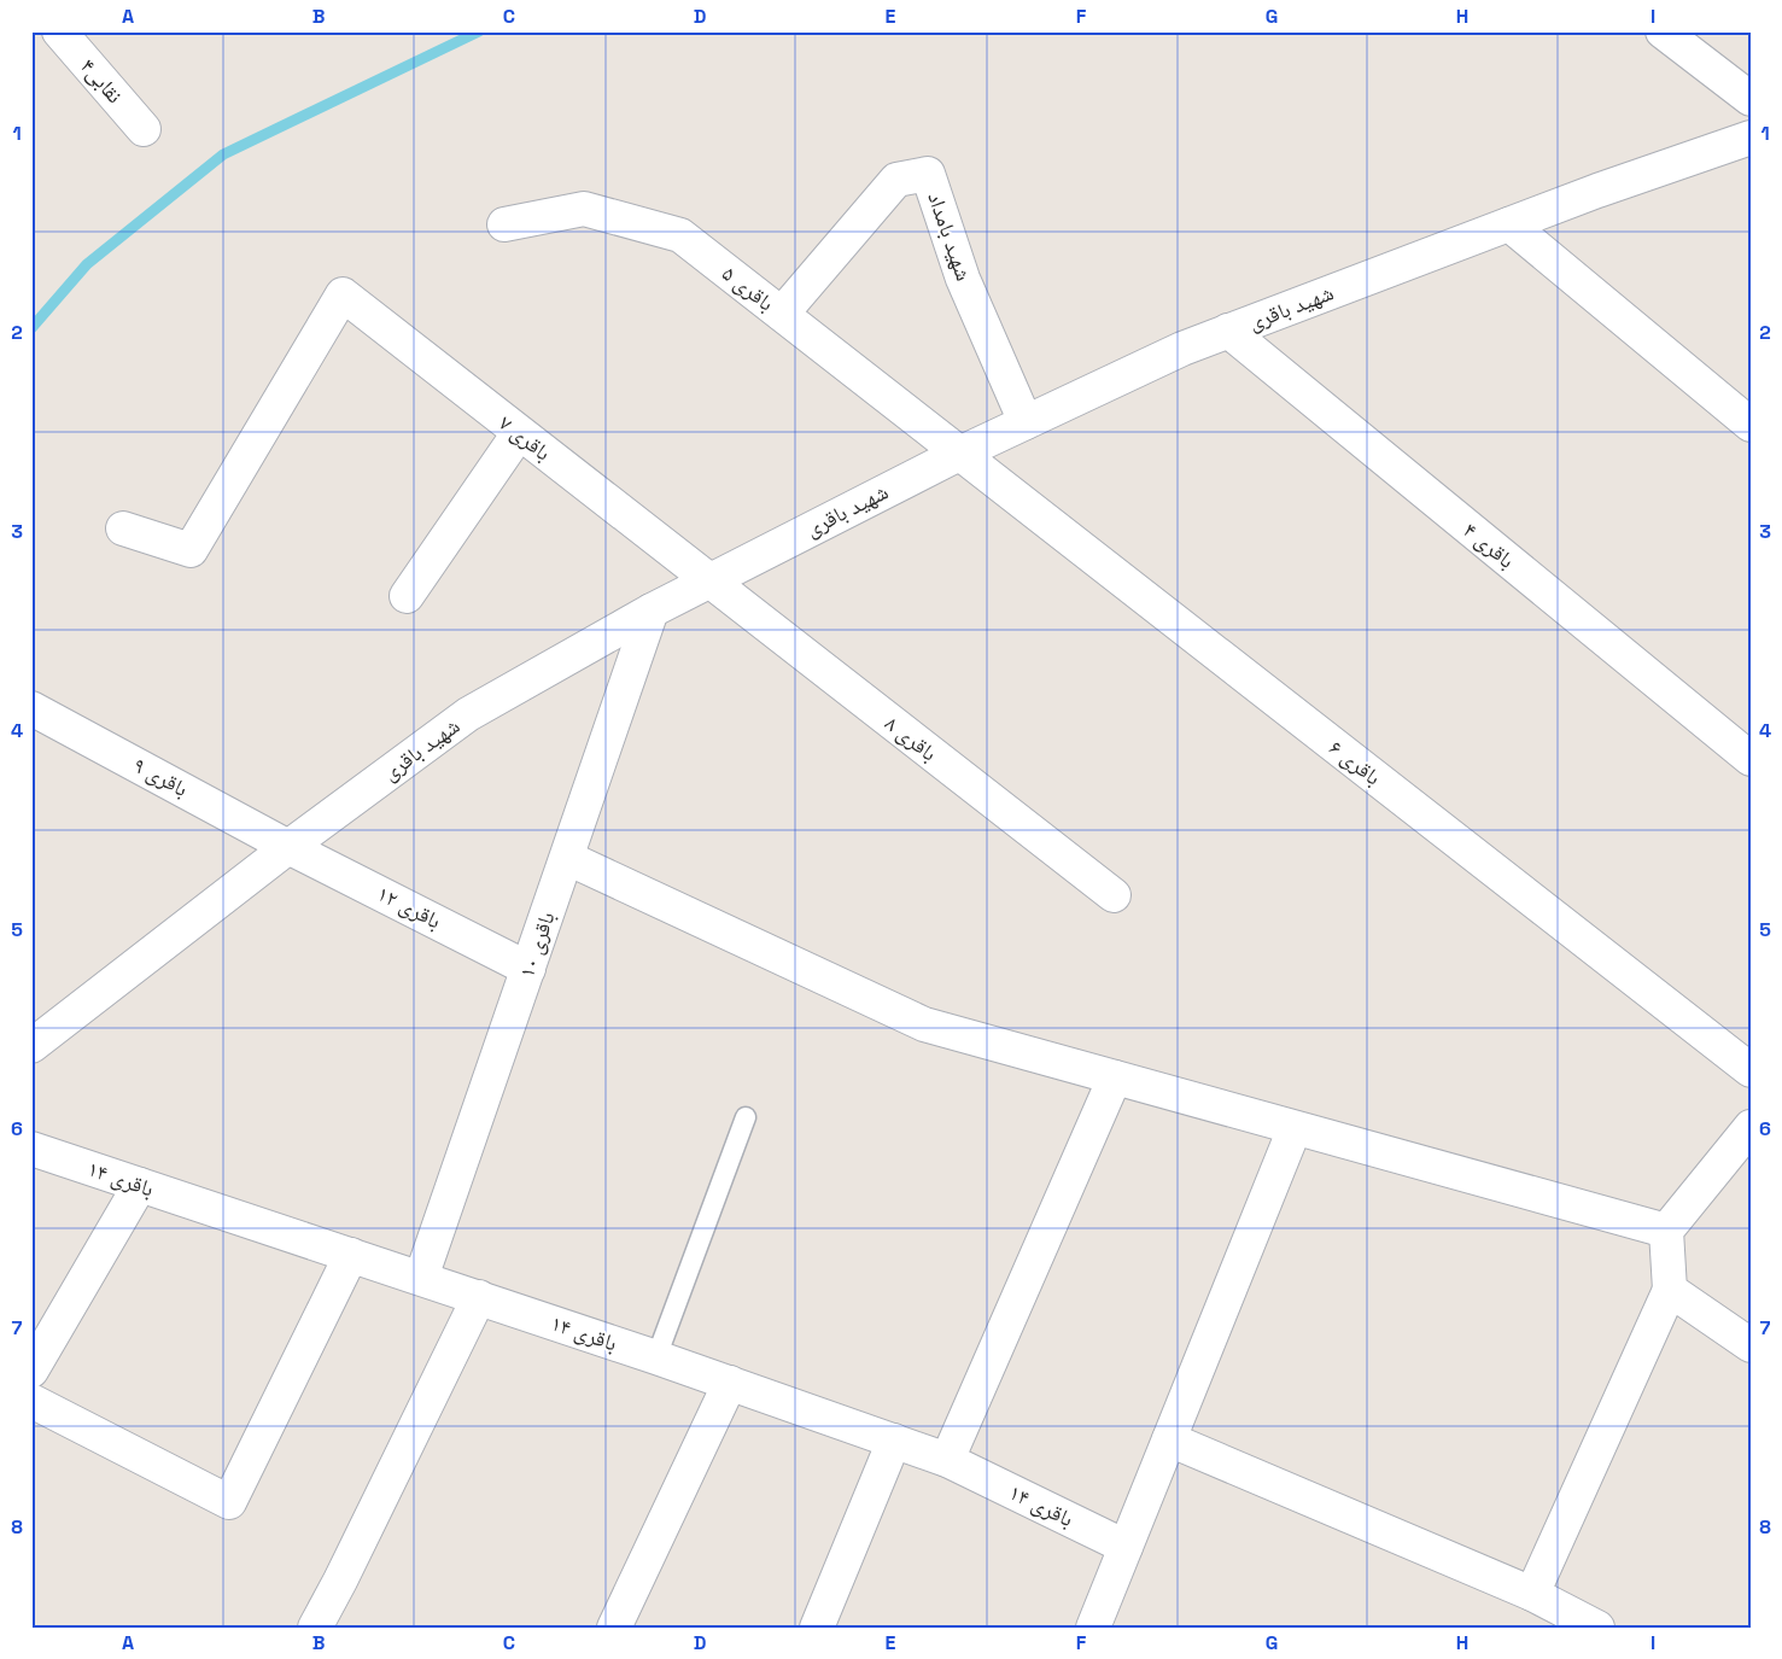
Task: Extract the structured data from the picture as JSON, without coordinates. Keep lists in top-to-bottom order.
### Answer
{
  "streets": {
    "street": [
      "نقابی۴",
      "شهید بامداد",
      "باقری ۵",
      "شهید باقری",
      "باقری ۷",
      "باقری ۴",
      "باقری ۸",
      "باقری ۶",
      "باقری ۹",
      "باقری ۱۲",
      "باقری ۱۰",
      "باقری ۱۴"
    ]
  },
  "crossings": [
    ["شهید بامداد", "باقری ۵"],
    ["شهید بامداد", "شهید باقری"],
    ["باقری ۵", "شهید باقری"],
    ["باقری ۵", "باقری ۶"],
    ["شهید باقری", "باقری ۷"],
    ["شهید باقری", "باقری ۴"],
    ["شهید باقری", "باقری ۸"],
    ["شهید باقری", "باقری ۶"],
    ["شهید باقری", "باقری ۹"],
    ["شهید باقری", "باقری ۱۲"],
    ["شهید باقری", "باقری ۱۰"],
    ["باقری ۷", "باقری ۸"],
    ["باقری ۹", "باقری ۱۲"],
    ["باقری ۱۲", "باقری ۱۰"],
    ["باقری ۱۰", "باقری ۱۴"]
  ],
  "grid": {
    "columns": [
      "A",
      "B",
      "C",
      "D",
      "E",
      "F",
      "G",
      "H",
      "I"
    ],
    "rows": [
      "1",
      "2",
      "3",
      "4",
      "5",
      "6",
      "7",
      "8"
    ]
  }
}
